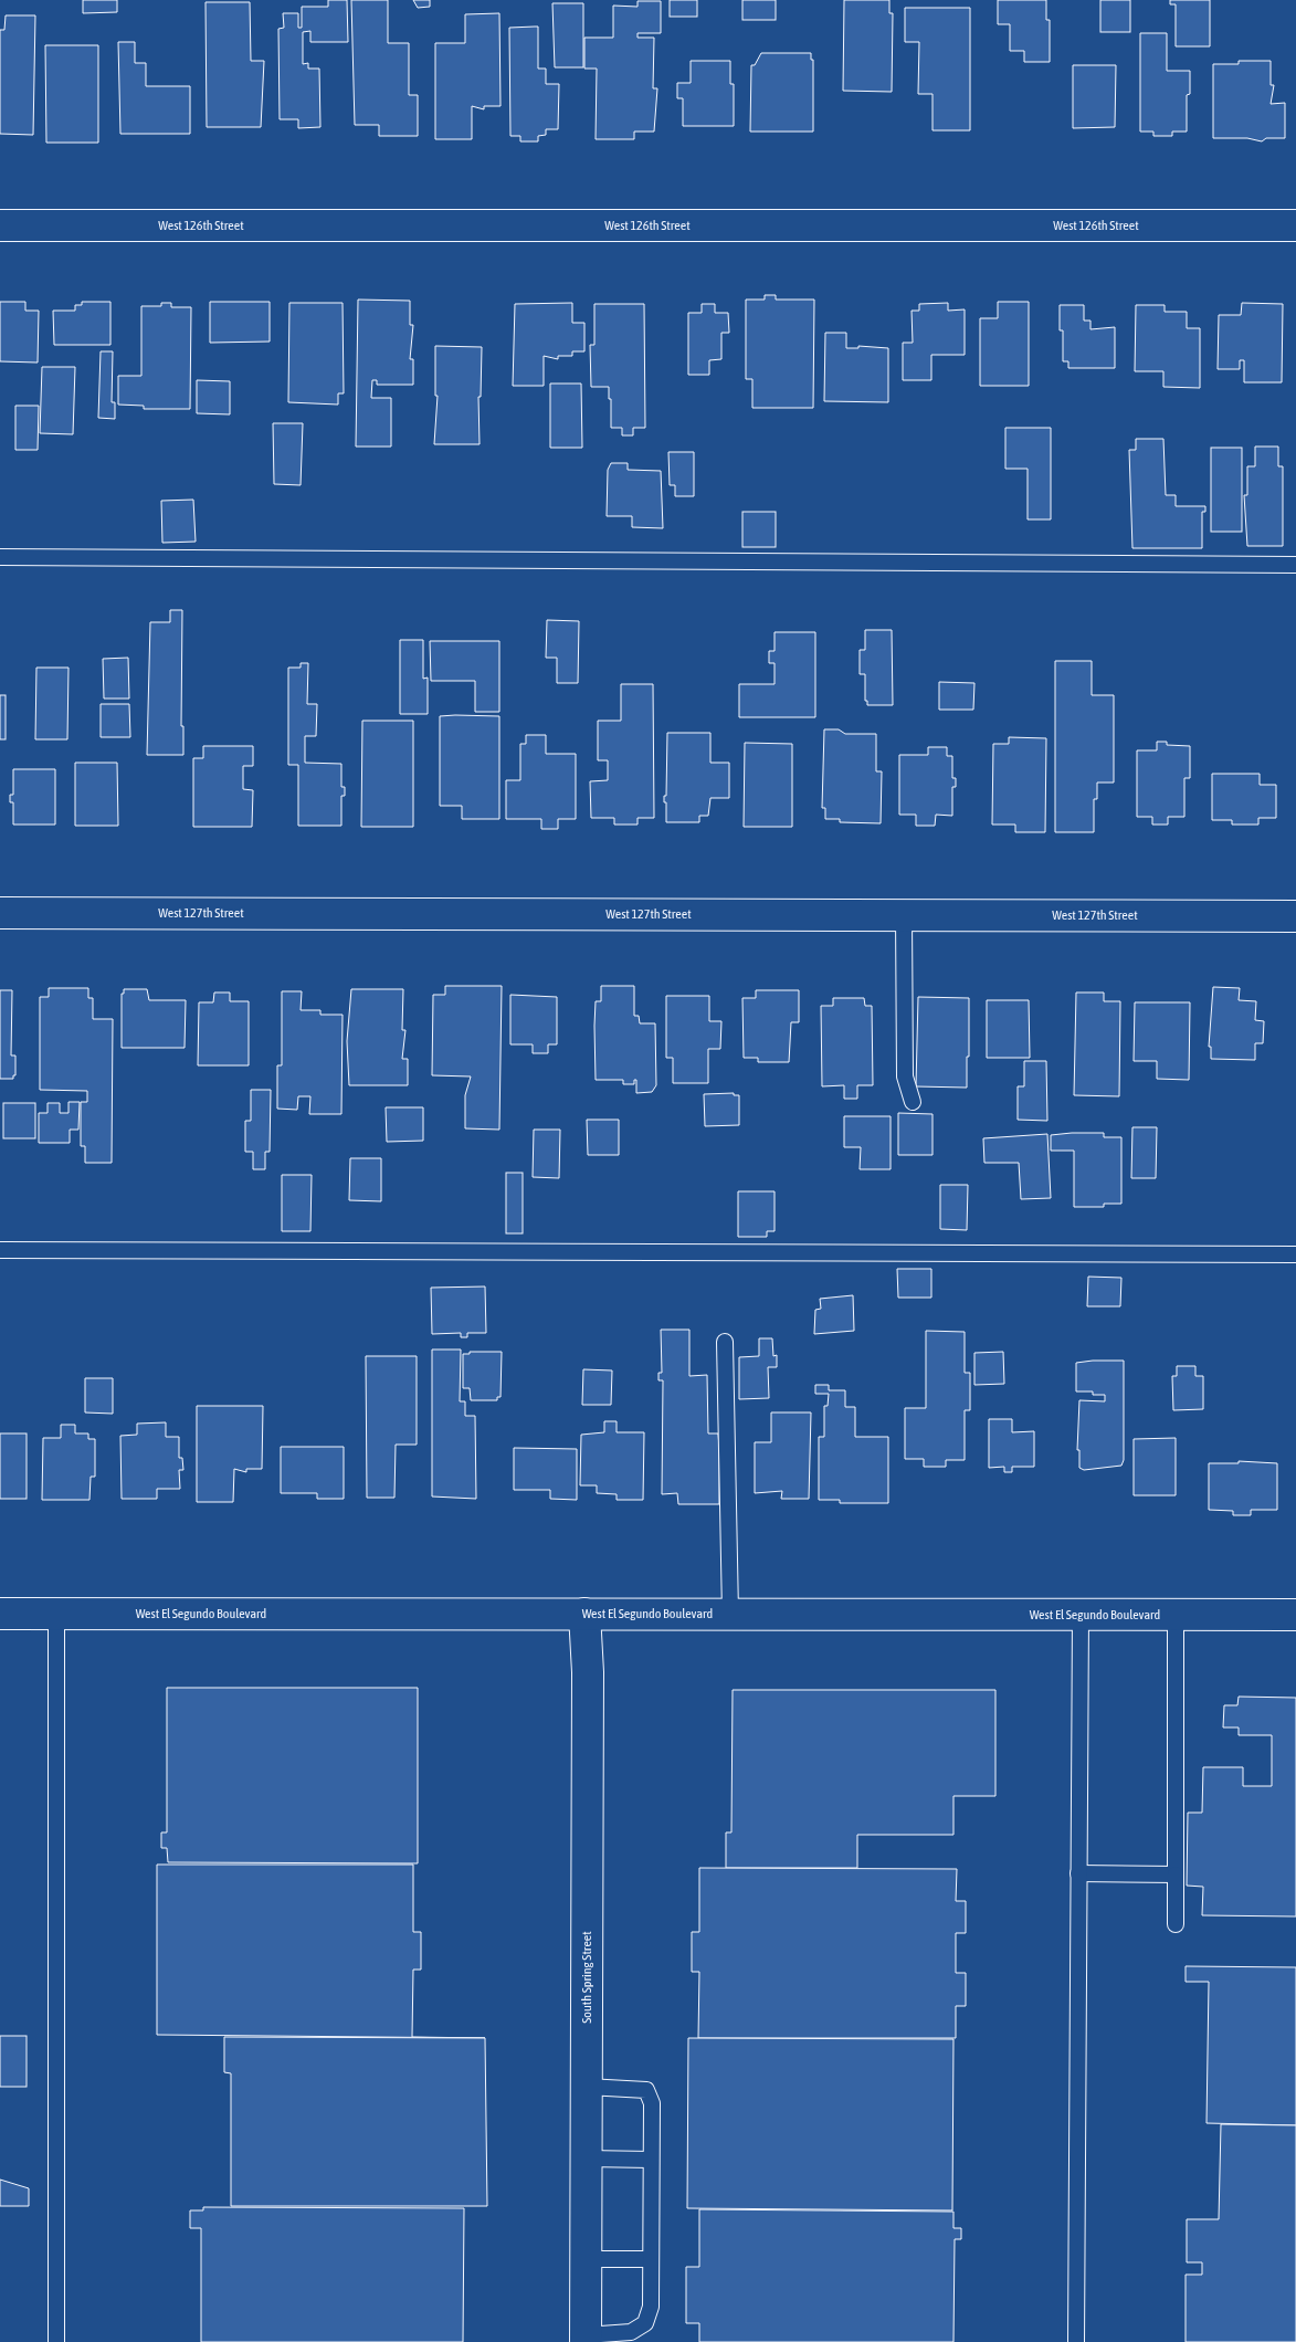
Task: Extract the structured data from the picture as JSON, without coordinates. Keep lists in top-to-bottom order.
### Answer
{
  "streets": {
    "street": [
      "West 126th Street",
      "West 127th Street",
      "West El Segundo Boulevard",
      "South Spring Street"
    ]
  },
  "crossings": [
    ["West El Segundo Boulevard", "South Spring Street"]
  ]
}
